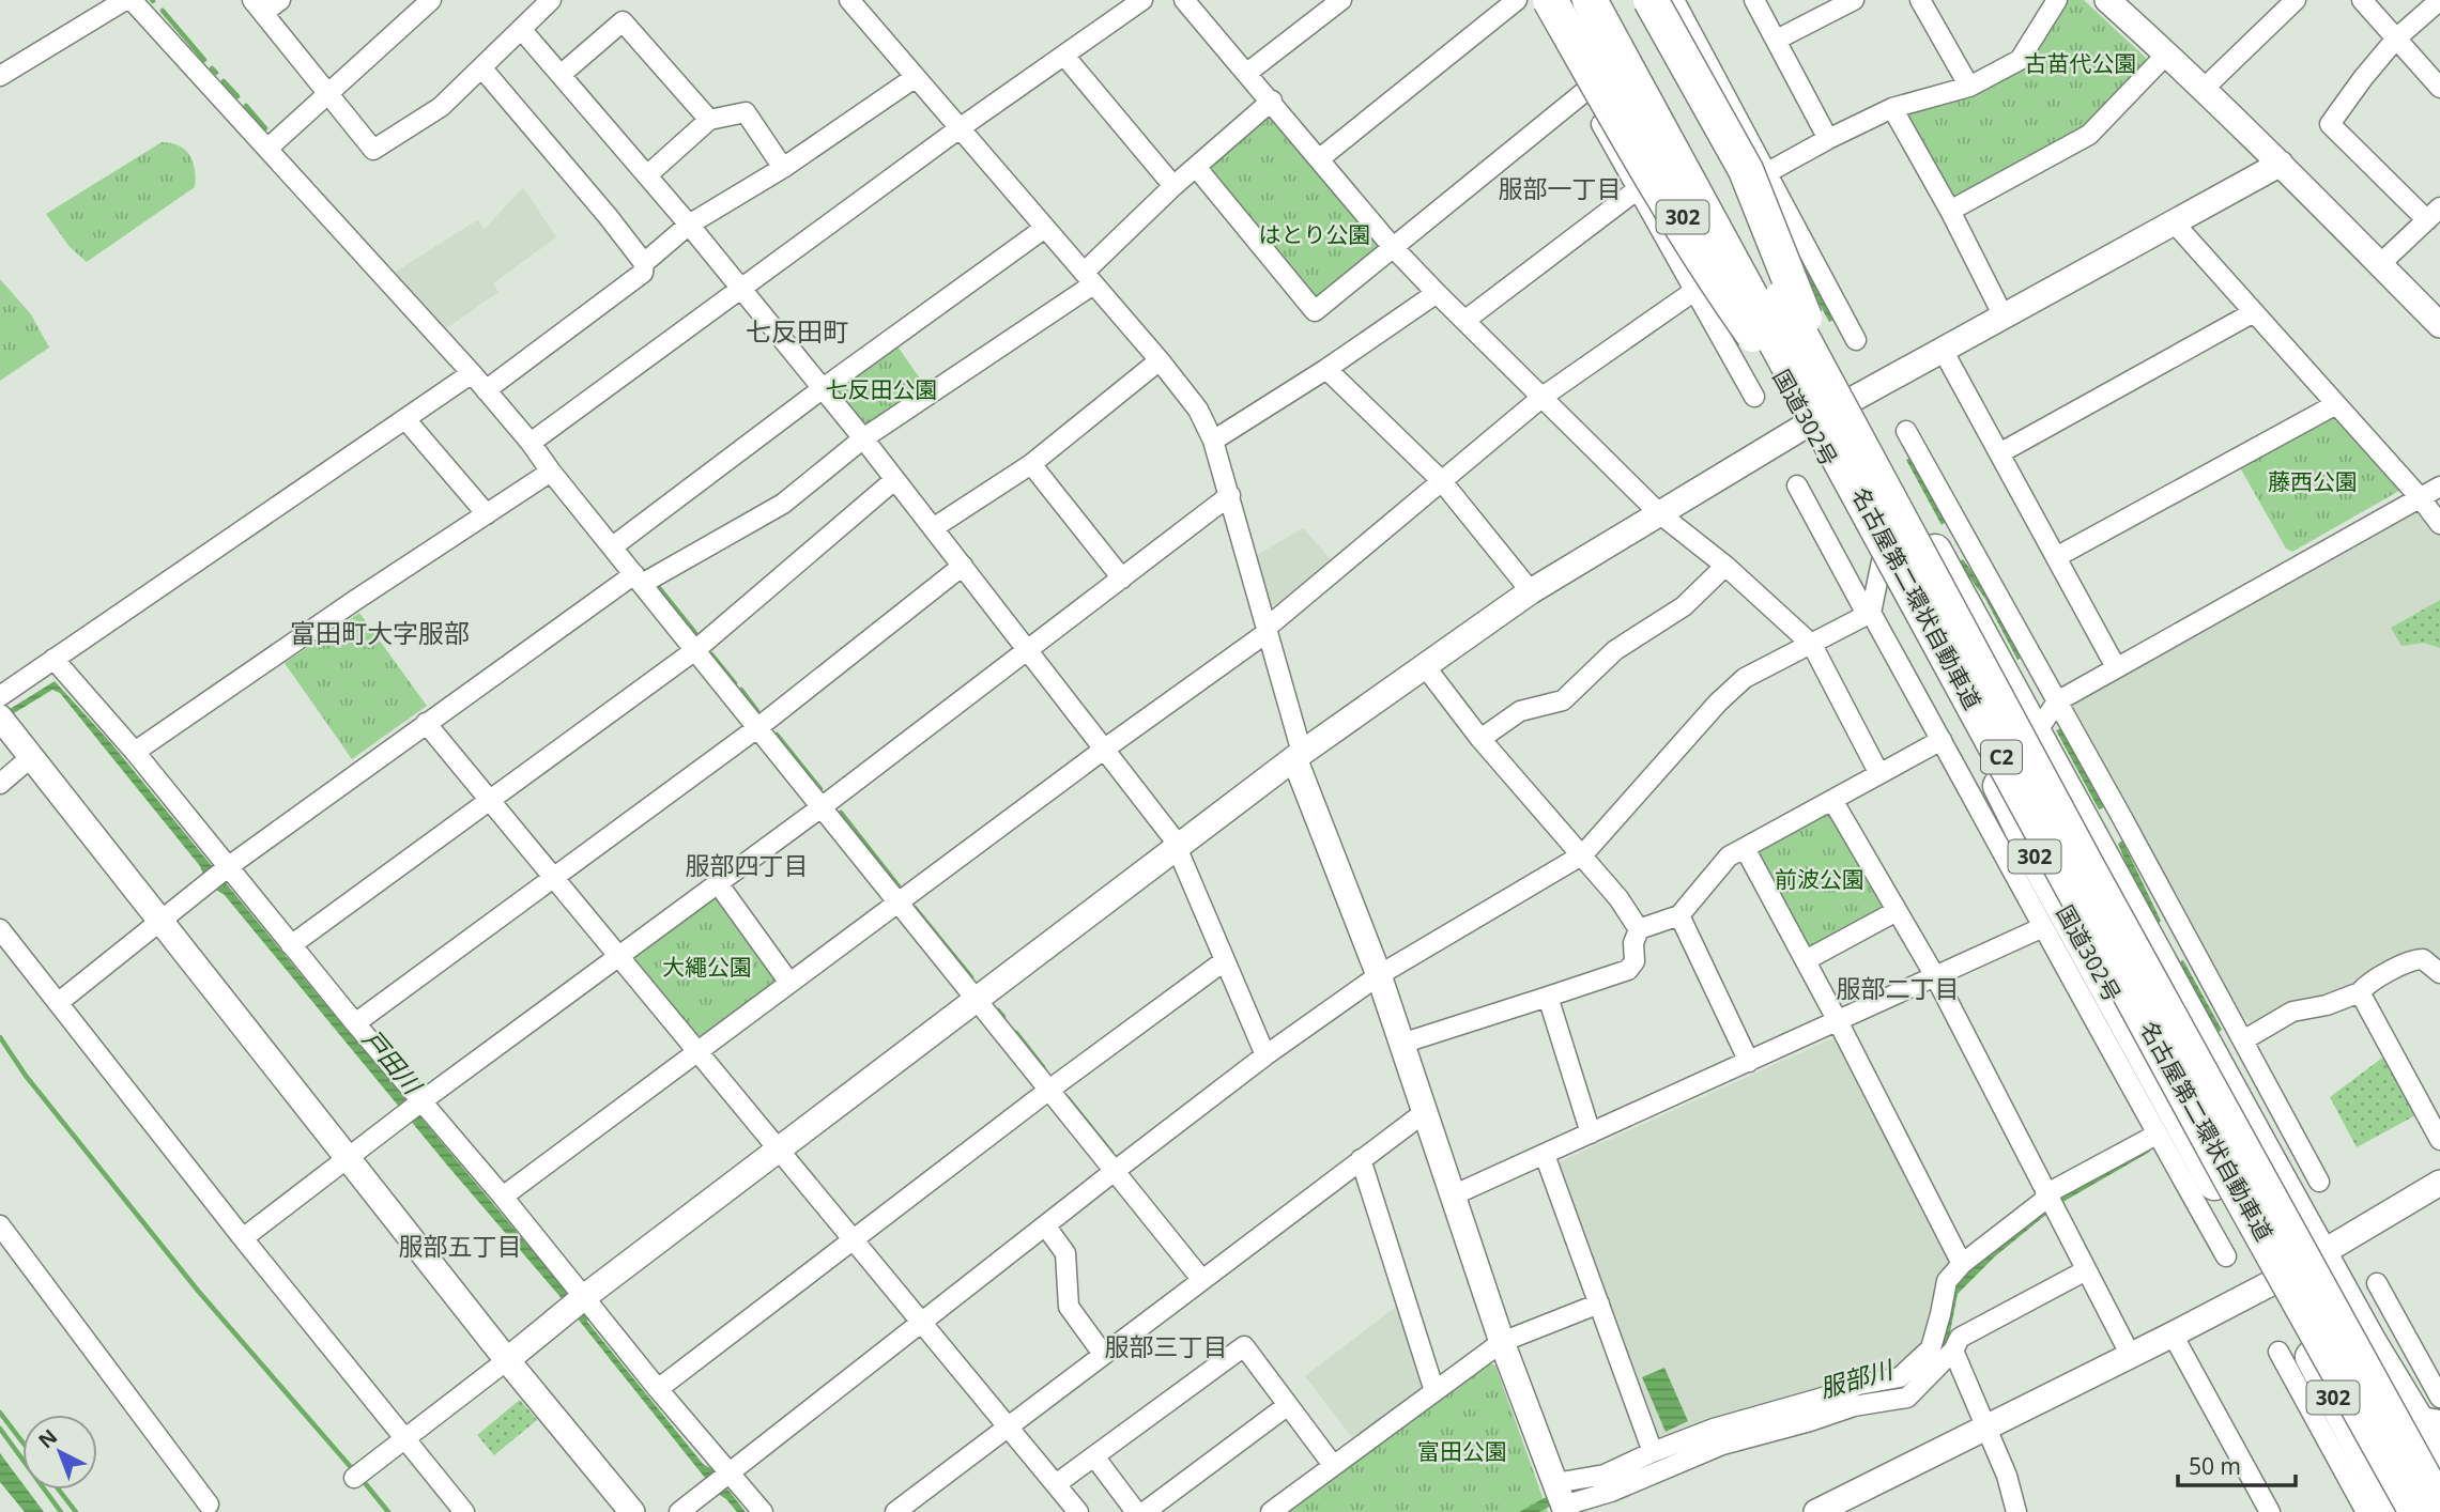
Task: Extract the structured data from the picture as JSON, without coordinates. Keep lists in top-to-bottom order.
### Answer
{
  "streets": {
    "highway": [
      "302",
      "国道302号",
      "名古屋第二環状自動車道",
      "C2"
    ]
  },
  "crossings": [
    ["302", "名古屋第二環状自動車道"]
  ],
  "districts": [
    "服部一丁目",
    "七反田町",
    "富田町大字服部",
    "服部四丁目",
    "服部二丁目",
    "服部五丁目",
    "服部三丁目"
  ],
  "water": ["戸田川", "服部川"],
  "parks": [
    "古苗代公園",
    "はとり公園",
    "七反田公園",
    "藤西公園",
    "前波公園",
    "大繩公園",
    "富田公園"
  ],
  "scale_bar": "50 m",
  "north": "top left"
}
